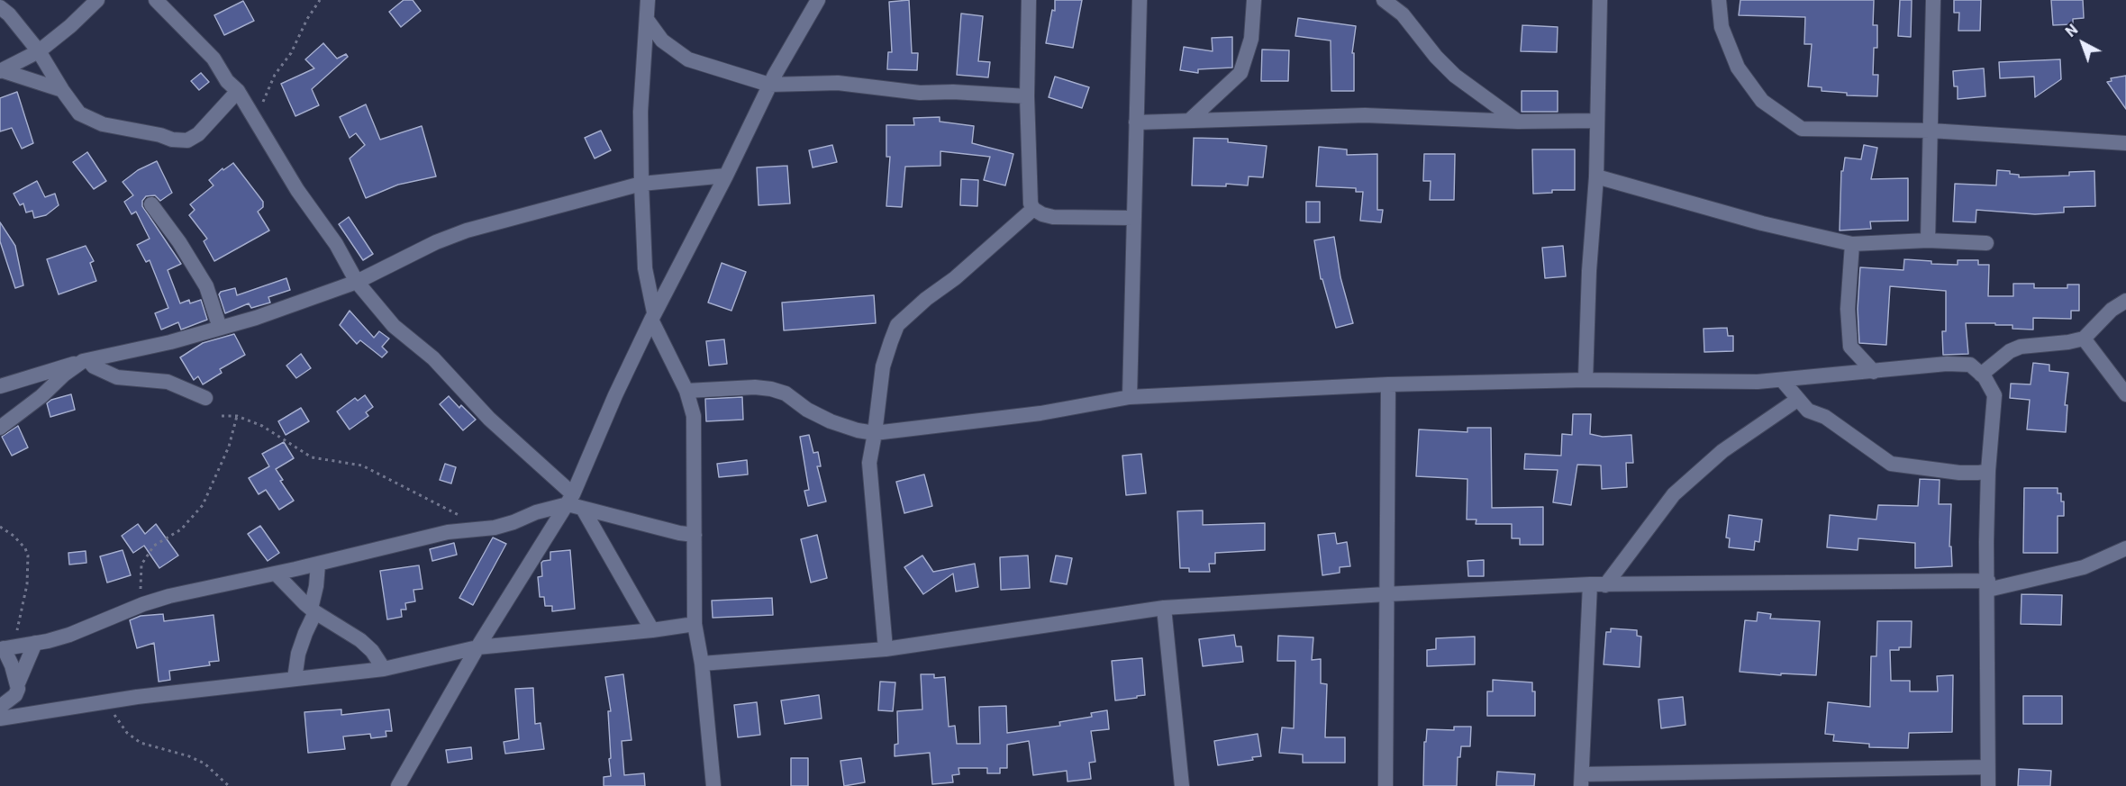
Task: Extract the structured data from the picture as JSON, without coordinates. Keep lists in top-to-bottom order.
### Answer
{
  "north": "top left"
}
